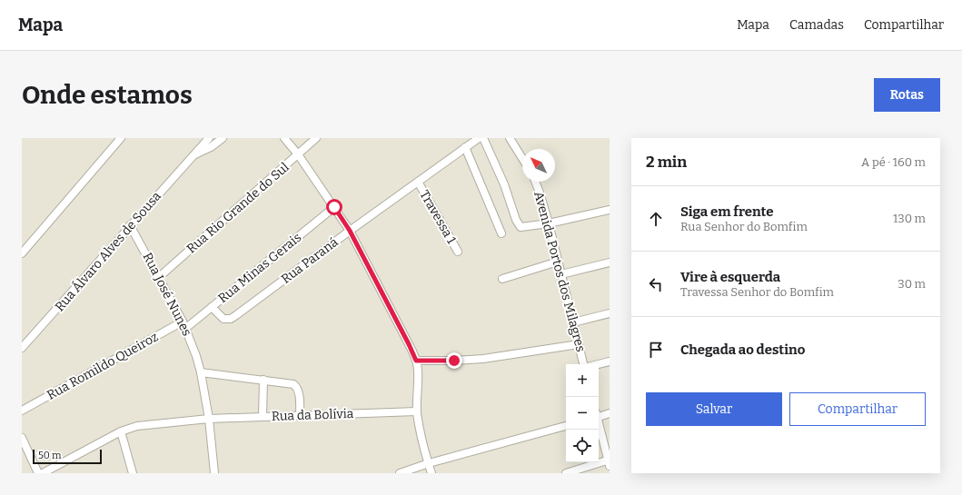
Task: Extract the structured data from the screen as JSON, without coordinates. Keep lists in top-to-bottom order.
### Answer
{
  "streets": {
    "street": [
      "Rua Rio Grande do Sul",
      "Travessa 1",
      "Rua Álvaro Alves de Sousa",
      "Rua Paraná",
      "Rua Minas Gerais",
      "Avenida Portos dos Milagres",
      "Rua José Nunes",
      "Rua Romildo Queiroz",
      "Rua da Bolívia"
    ]
  },
  "crossings": [
    ["Rua Rio Grande do Sul", "Rua José Nunes"],
    ["Travessa 1", "Rua Paraná"],
    ["Rua Álvaro Alves de Sousa", "Rua José Nunes"],
    ["Rua Paraná", "Rua Minas Gerais"],
    ["Rua Minas Gerais", "Rua José Nunes"],
    ["Rua Minas Gerais", "Rua Romildo Queiroz"],
    ["Rua José Nunes", "Rua Romildo Queiroz"],
    ["Rua José Nunes", "Rua da Bolívia"]
  ],
  "scale_bar": "50 m",
  "north": "top left",
  "page": {
    "header": "Mapa",
    "nav": ["Mapa", "Camadas", "Compartilhar"],
    "buttons": [
      "Rotas",
      ["Salvar", "Compartilhar"]
    ],
    "title": "Onde estamos",
    "heading": ["2 min", "A pé · 160 m"],
    "list": [
      ["Siga em frente", "Rua Senhor do Bomfim", "130 m"],
      ["Vire à esquerda", "Travessa Senhor do Bomfim", "30 m"],
      "Chegada ao destino"
    ],
    "map_buttons": ["+", "−"],
    "scale": "50 m"
  }
}
